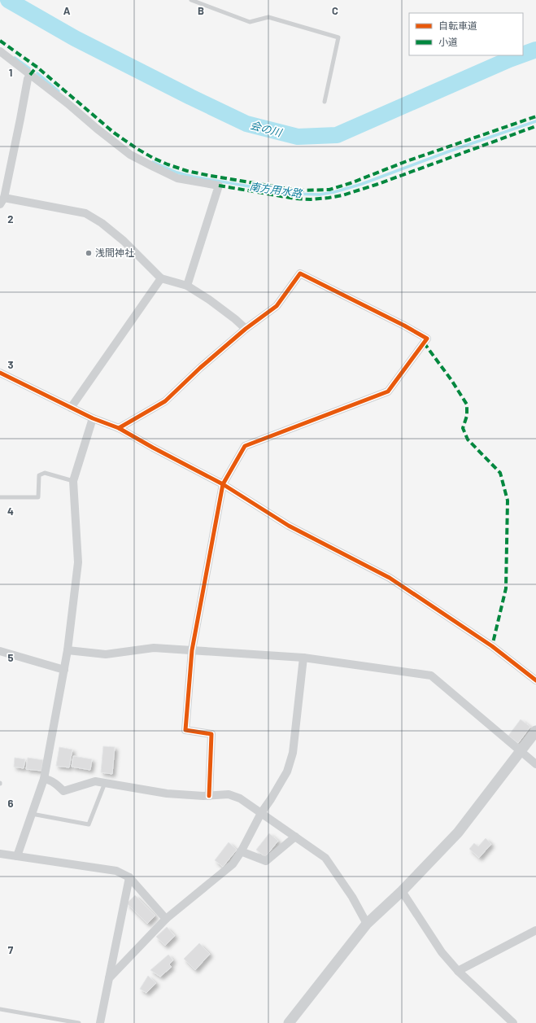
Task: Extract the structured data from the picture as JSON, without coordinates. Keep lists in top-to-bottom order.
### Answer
{
  "water": ["会の川", "南方用水路"],
  "places": ["浅間神社"],
  "legend": ["自転車道", "小道"],
  "grid": {
    "columns": ["A", "B", "C"],
    "rows": [
      "1",
      "2",
      "3",
      "4",
      "5",
      "6",
      "7"
    ]
  }
}
